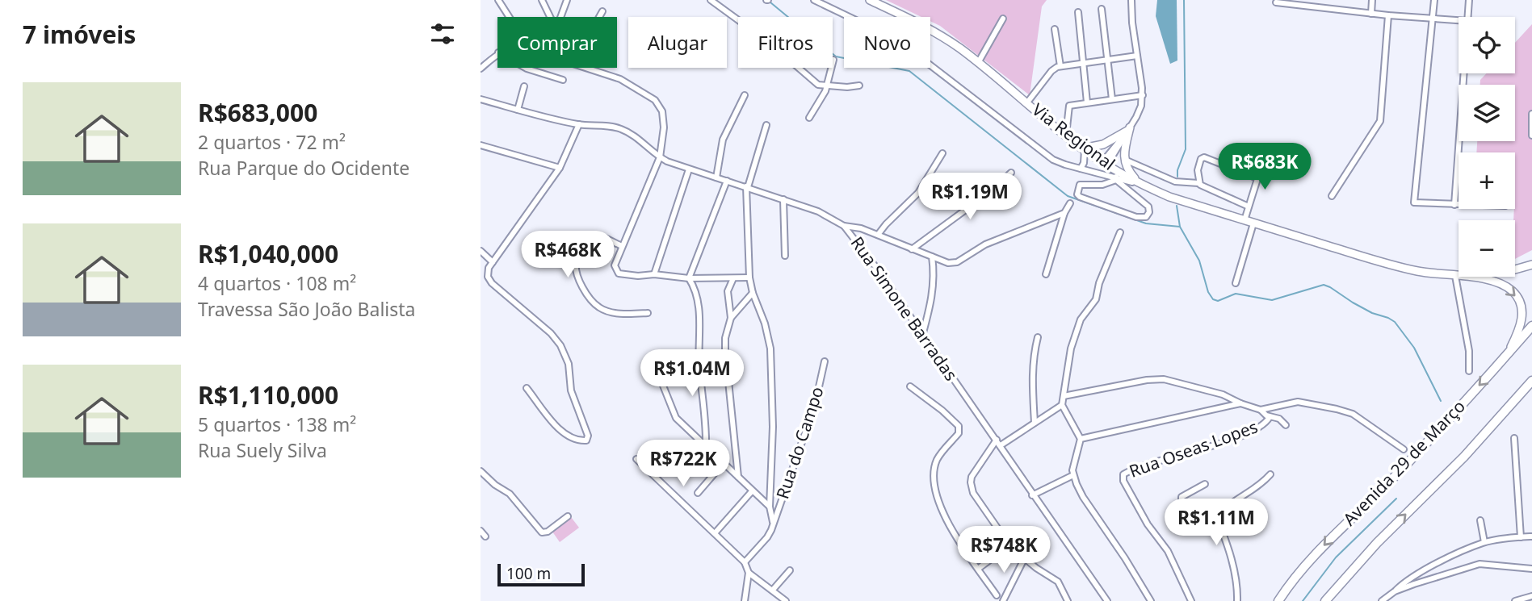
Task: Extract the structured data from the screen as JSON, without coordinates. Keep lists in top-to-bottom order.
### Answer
{
  "streets": {
    "main road": ["Via Regional", "Avenida 29 de Março"],
    "street": ["Rua Simone Barradas", "Rua do Campo", "Rua Oseas Lopes"]
  },
  "crossings": [
    ["Via Regional", "Avenida 29 de Março"]
  ],
  "scale_bar": "100 m",
  "page": {
    "heading": "7 imóveis",
    "map_buttons": ["+", "−"],
    "chip": [
      "Comprar",
      "Alugar",
      "Filtros",
      "Novo"
    ],
    "list": [
      {
        "name": "R$683,000",
        "note": "2 quartos · 72 m² · Rua Parque do Ocidente"
      },
      {
        "name": "R$1,040,000",
        "note": "4 quartos · 108 m² · Travessa São João Balista"
      },
      {
        "name": "R$1,110,000",
        "note": "5 quartos · 138 m² · Rua Suely Silva"
      }
    ],
    "price": [
      "R$683K",
      "R$1.19M",
      "R$468K",
      "R$1.04M",
      "R$722K",
      "R$1.11M",
      "R$748K"
    ],
    "scale": "100 m"
  }
}
